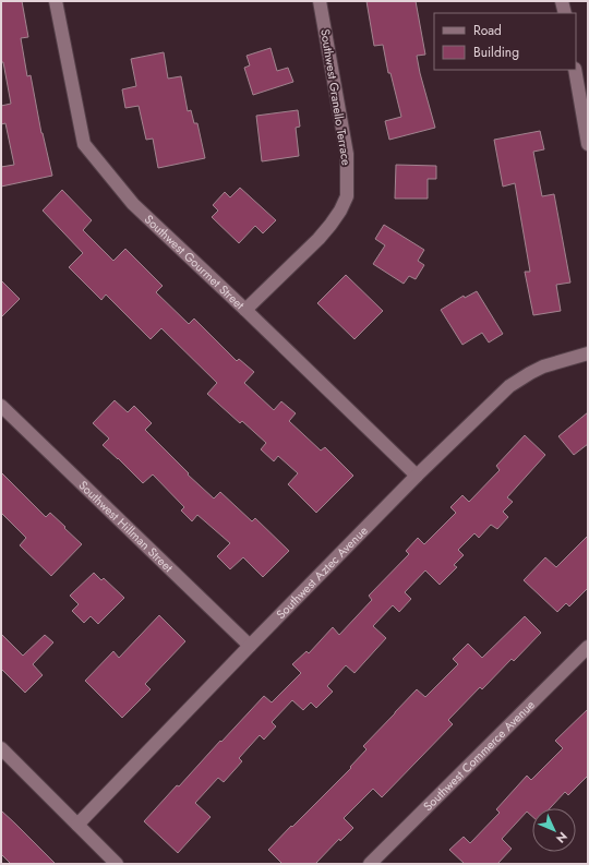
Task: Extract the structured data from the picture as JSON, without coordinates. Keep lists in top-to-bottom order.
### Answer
{
  "streets": {
    "street": [
      "Southwest Granello Terrace",
      "Southwest Gourmet Street",
      "Southwest Hillman Street",
      "Southwest Aztec Avenue",
      "Southwest Commerce Avenue"
    ]
  },
  "crossings": [
    ["Southwest Granello Terrace", "Southwest Gourmet Street"],
    ["Southwest Gourmet Street", "Southwest Aztec Avenue"],
    ["Southwest Hillman Street", "Southwest Aztec Avenue"]
  ],
  "legend": ["Road", "Building"],
  "north": "bottom right"
}
